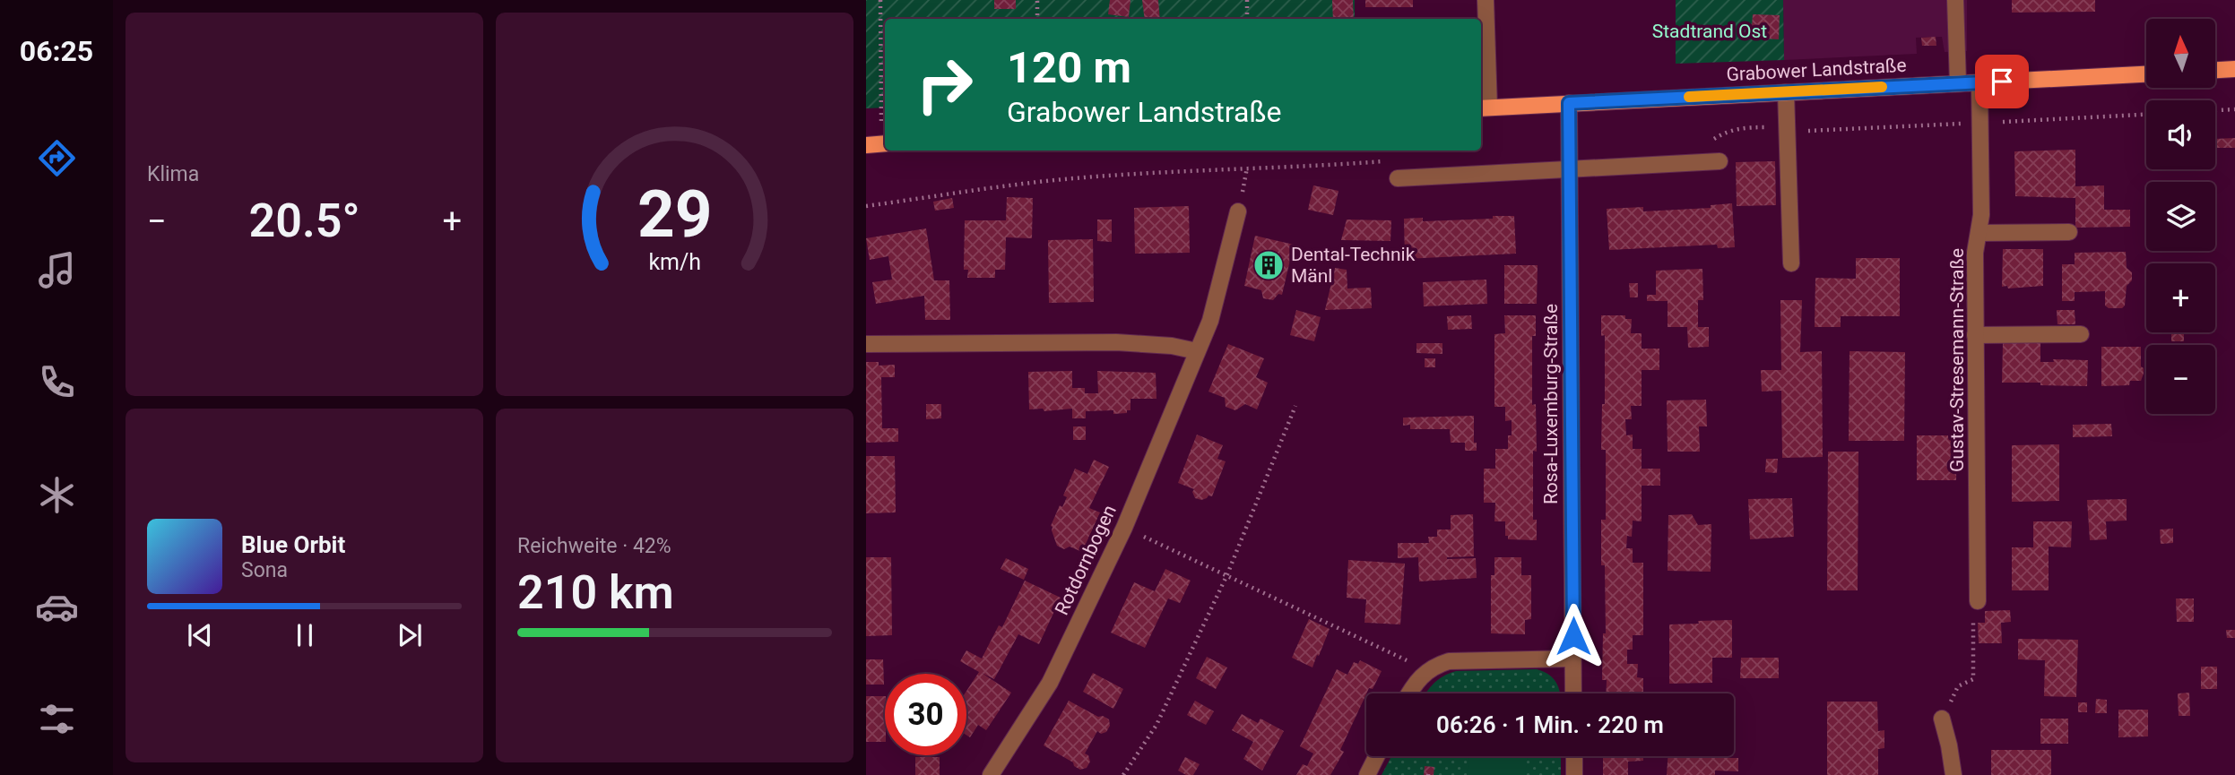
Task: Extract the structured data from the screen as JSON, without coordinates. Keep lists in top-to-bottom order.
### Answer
{
  "streets": {
    "main road": ["Grabower Landstraße"],
    "street": ["Gustav-Stresemann-Straße", "Rosa-Luxemburg-Straße", "Rotdornbogen"]
  },
  "crossings": [
    ["Grabower Landstraße", "Gustav-Stresemann-Straße"],
    ["Grabower Landstraße", "Rosa-Luxemburg-Straße"]
  ],
  "parks": ["Stadtrand Ost"],
  "places": {
    "building": ["Dental-Technik Mänl"]
  },
  "north": "top",
  "page": {
    "tabs": "06:25",
    "tile": [
      "Klima",
      ["Reichweite · 42%", "210 km"]
    ],
    "map_buttons": ["+", "−"],
    "turn": ["120 m", "Grabower Landstraße"],
    "heat": ["−", "20.5°", "+"],
    "song": ["Blue Orbit", "Sona"],
    "limit": "30",
    "trip": "06:26 · 1 Min. · 220 m",
    "gauge": ["29", "km/h"]
  }
}
